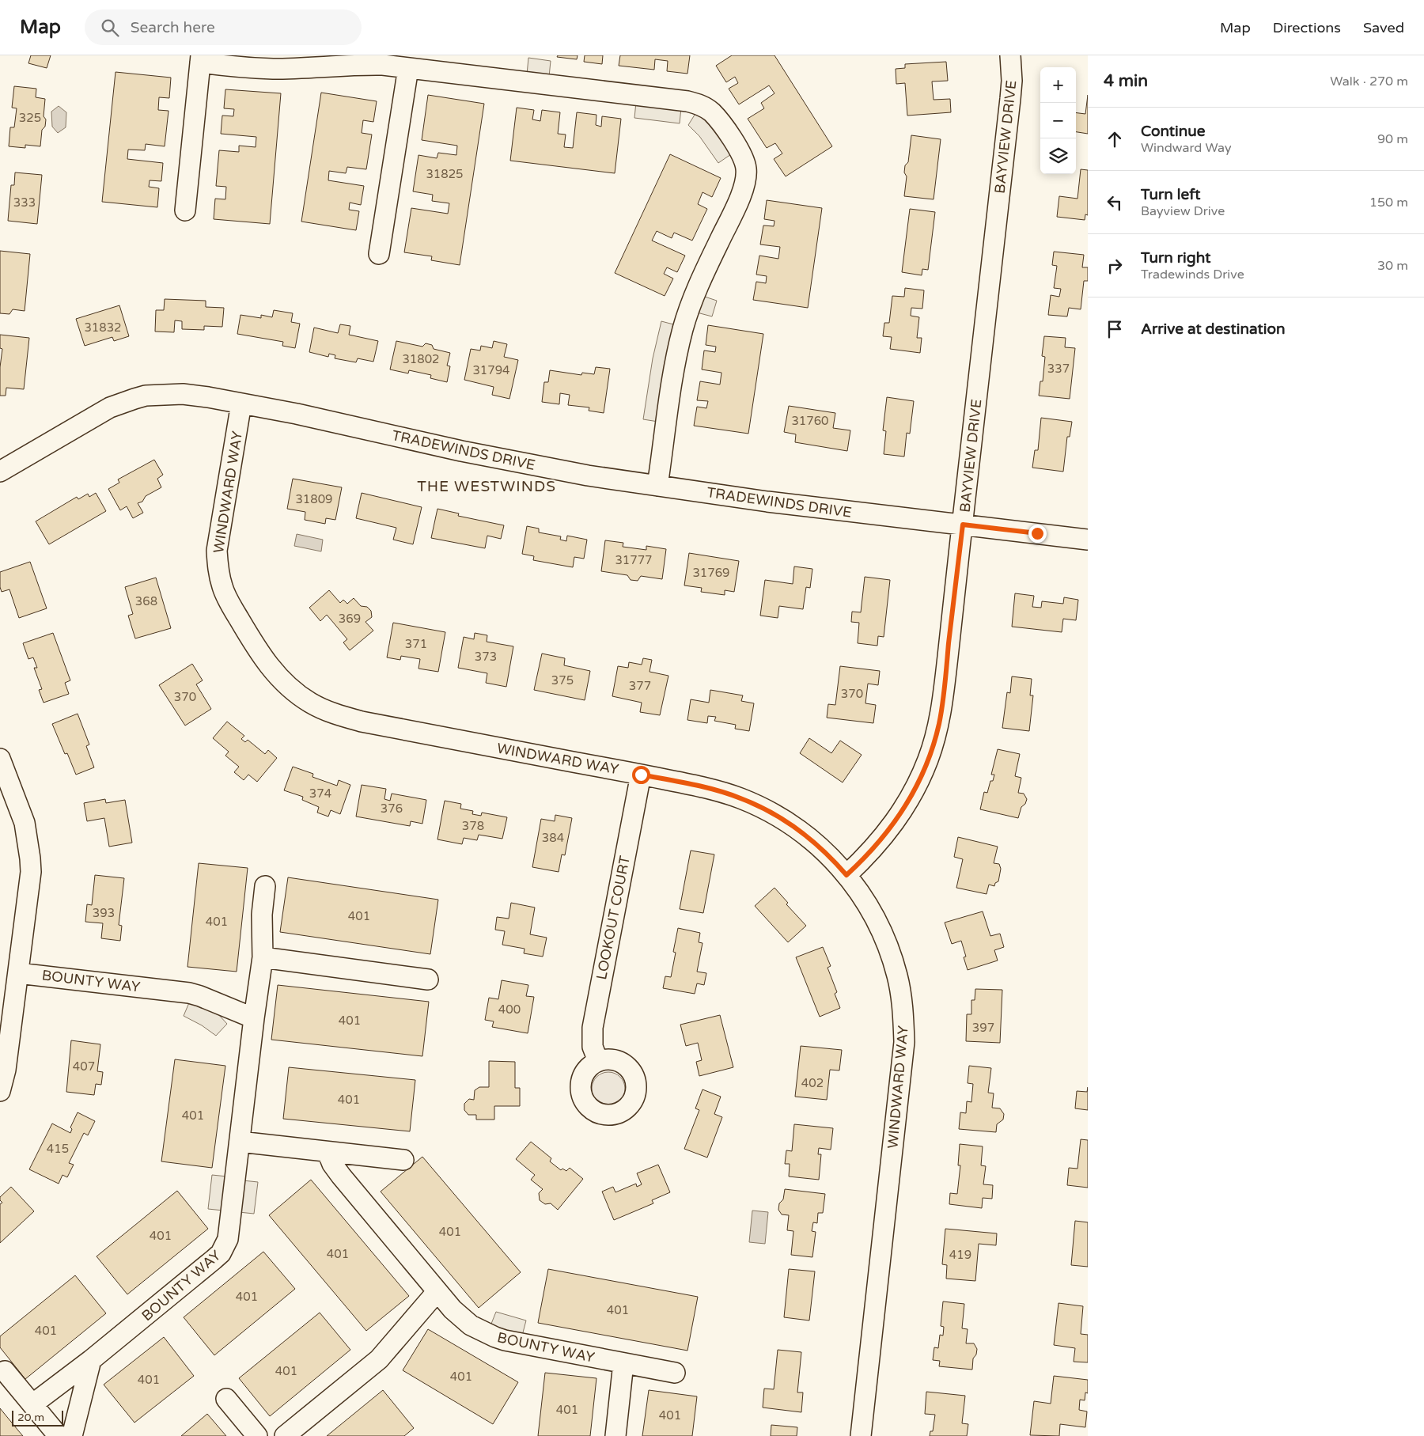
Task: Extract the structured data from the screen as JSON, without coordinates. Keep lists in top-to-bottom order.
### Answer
{
  "streets": {
    "street": [
      "BAYVIEW DRIVE",
      "TRADEWINDS DRIVE",
      "WINDWARD WAY",
      "LOOKOUT COURT",
      "BOUNTY WAY"
    ]
  },
  "crossings": [
    ["BAYVIEW DRIVE", "TRADEWINDS DRIVE"],
    ["BAYVIEW DRIVE", "WINDWARD WAY"],
    ["TRADEWINDS DRIVE", "WINDWARD WAY"],
    ["WINDWARD WAY", "LOOKOUT COURT"]
  ],
  "districts": ["THE WESTWINDS"],
  "house_numbers": [
    "325",
    "31825",
    "333",
    "31832",
    "31802",
    "337",
    "31794",
    "31760",
    "31809",
    "31777",
    "31769",
    "368",
    "369",
    "371",
    "373",
    "375",
    "377",
    "370",
    "370",
    "374",
    "376",
    "378",
    "384",
    "393",
    "401",
    "401",
    "400",
    "401",
    "397",
    "407",
    "402",
    "401",
    "401",
    "415",
    "401",
    "401",
    "401",
    "419",
    "401",
    "401",
    "401",
    "401",
    "401",
    "401",
    "401",
    "401"
  ],
  "scale_bar": "20 m",
  "page": {
    "header": "Map",
    "search": "Search here",
    "nav": ["Map", "Directions", "Saved"],
    "heading": ["4 min", "Walk · 270 m"],
    "map_buttons": ["+", "−"],
    "list": [
      ["Continue", "Windward Way", "90 m"],
      ["Turn left", "Bayview Drive", "150 m"],
      ["Turn right", "Tradewinds Drive", "30 m"],
      "Arrive at destination"
    ],
    "scale": "20 m"
  }
}
